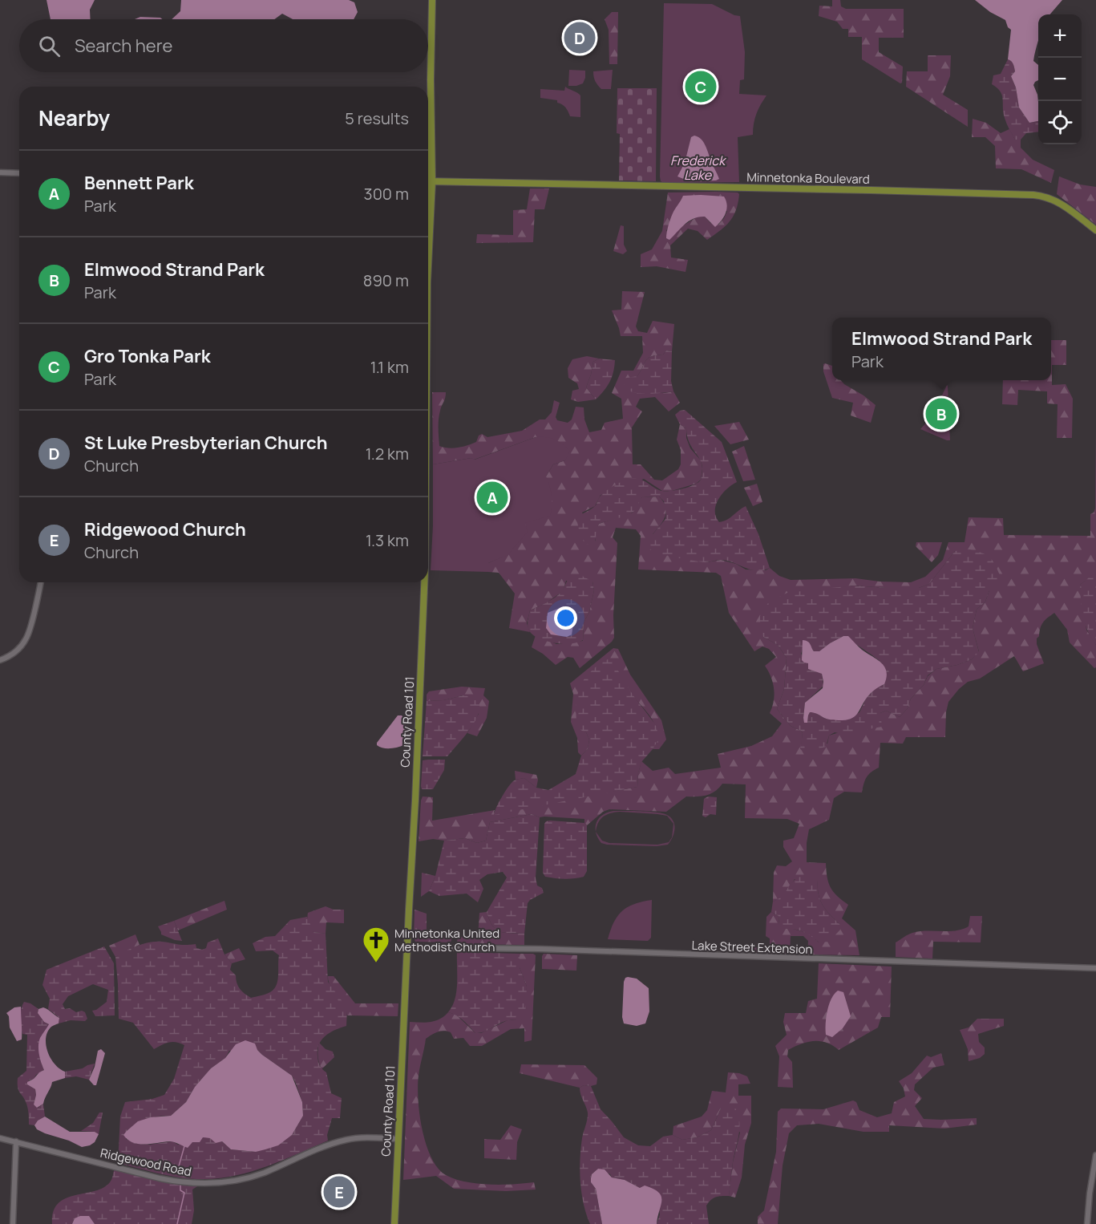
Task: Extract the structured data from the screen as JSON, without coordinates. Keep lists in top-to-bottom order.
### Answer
{
  "streets": {
    "main road": ["Minnetonka Boulevard", "County Road 101"],
    "street": ["Lake Street Extension", "Ridgewood Road"]
  },
  "crossings": [
    ["County Road 101", "Lake Street Extension"],
    ["County Road 101", "Ridgewood Road"]
  ],
  "water": ["Frederick Lake"],
  "places": {
    "church": ["Minnetonka United Methodist Church"]
  },
  "page": {
    "map_buttons": ["+", "−"],
    "search": "Search here",
    "pins": [
      "D",
      "C",
      "B",
      "A",
      "E"
    ],
    "heading": ["Nearby", "5 results"],
    "list": [
      {
        "mark": "A",
        "name": "Bennett Park",
        "note": "Park",
        "value": "300 m"
      },
      {
        "mark": "B",
        "name": "Elmwood Strand Park",
        "note": "Park",
        "value": "890 m"
      },
      {
        "mark": "C",
        "name": "Gro Tonka Park",
        "note": "Park",
        "value": "1.1 km"
      },
      {
        "mark": "D",
        "name": "St Luke Presbyterian Church",
        "note": "Church",
        "value": "1.2 km"
      },
      {
        "mark": "E",
        "name": "Ridgewood Church",
        "note": "Church",
        "value": "1.3 km"
      }
    ],
    "popup": ["Elmwood Strand Park", "Park"]
  }
}
